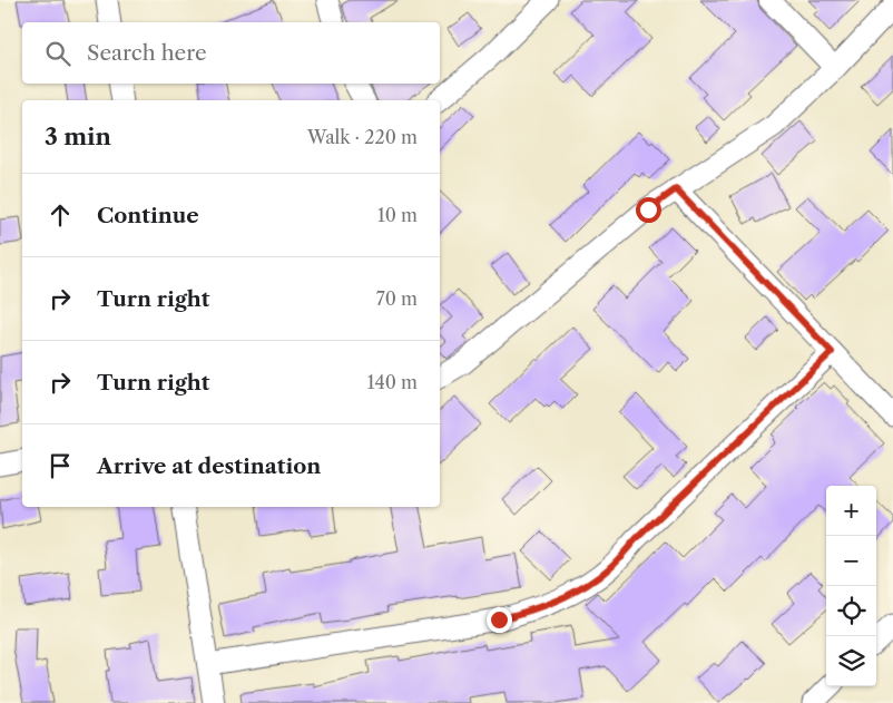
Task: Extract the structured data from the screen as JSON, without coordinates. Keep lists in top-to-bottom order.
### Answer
{
  "page": {
    "search": "Search here",
    "heading": ["3 min", "Walk · 220 m"],
    "list": [
      ["Continue", "10 m"],
      ["Turn right", "70 m"],
      ["Turn right", "140 m"],
      "Arrive at destination"
    ],
    "map_buttons": ["+", "−"]
  }
}
